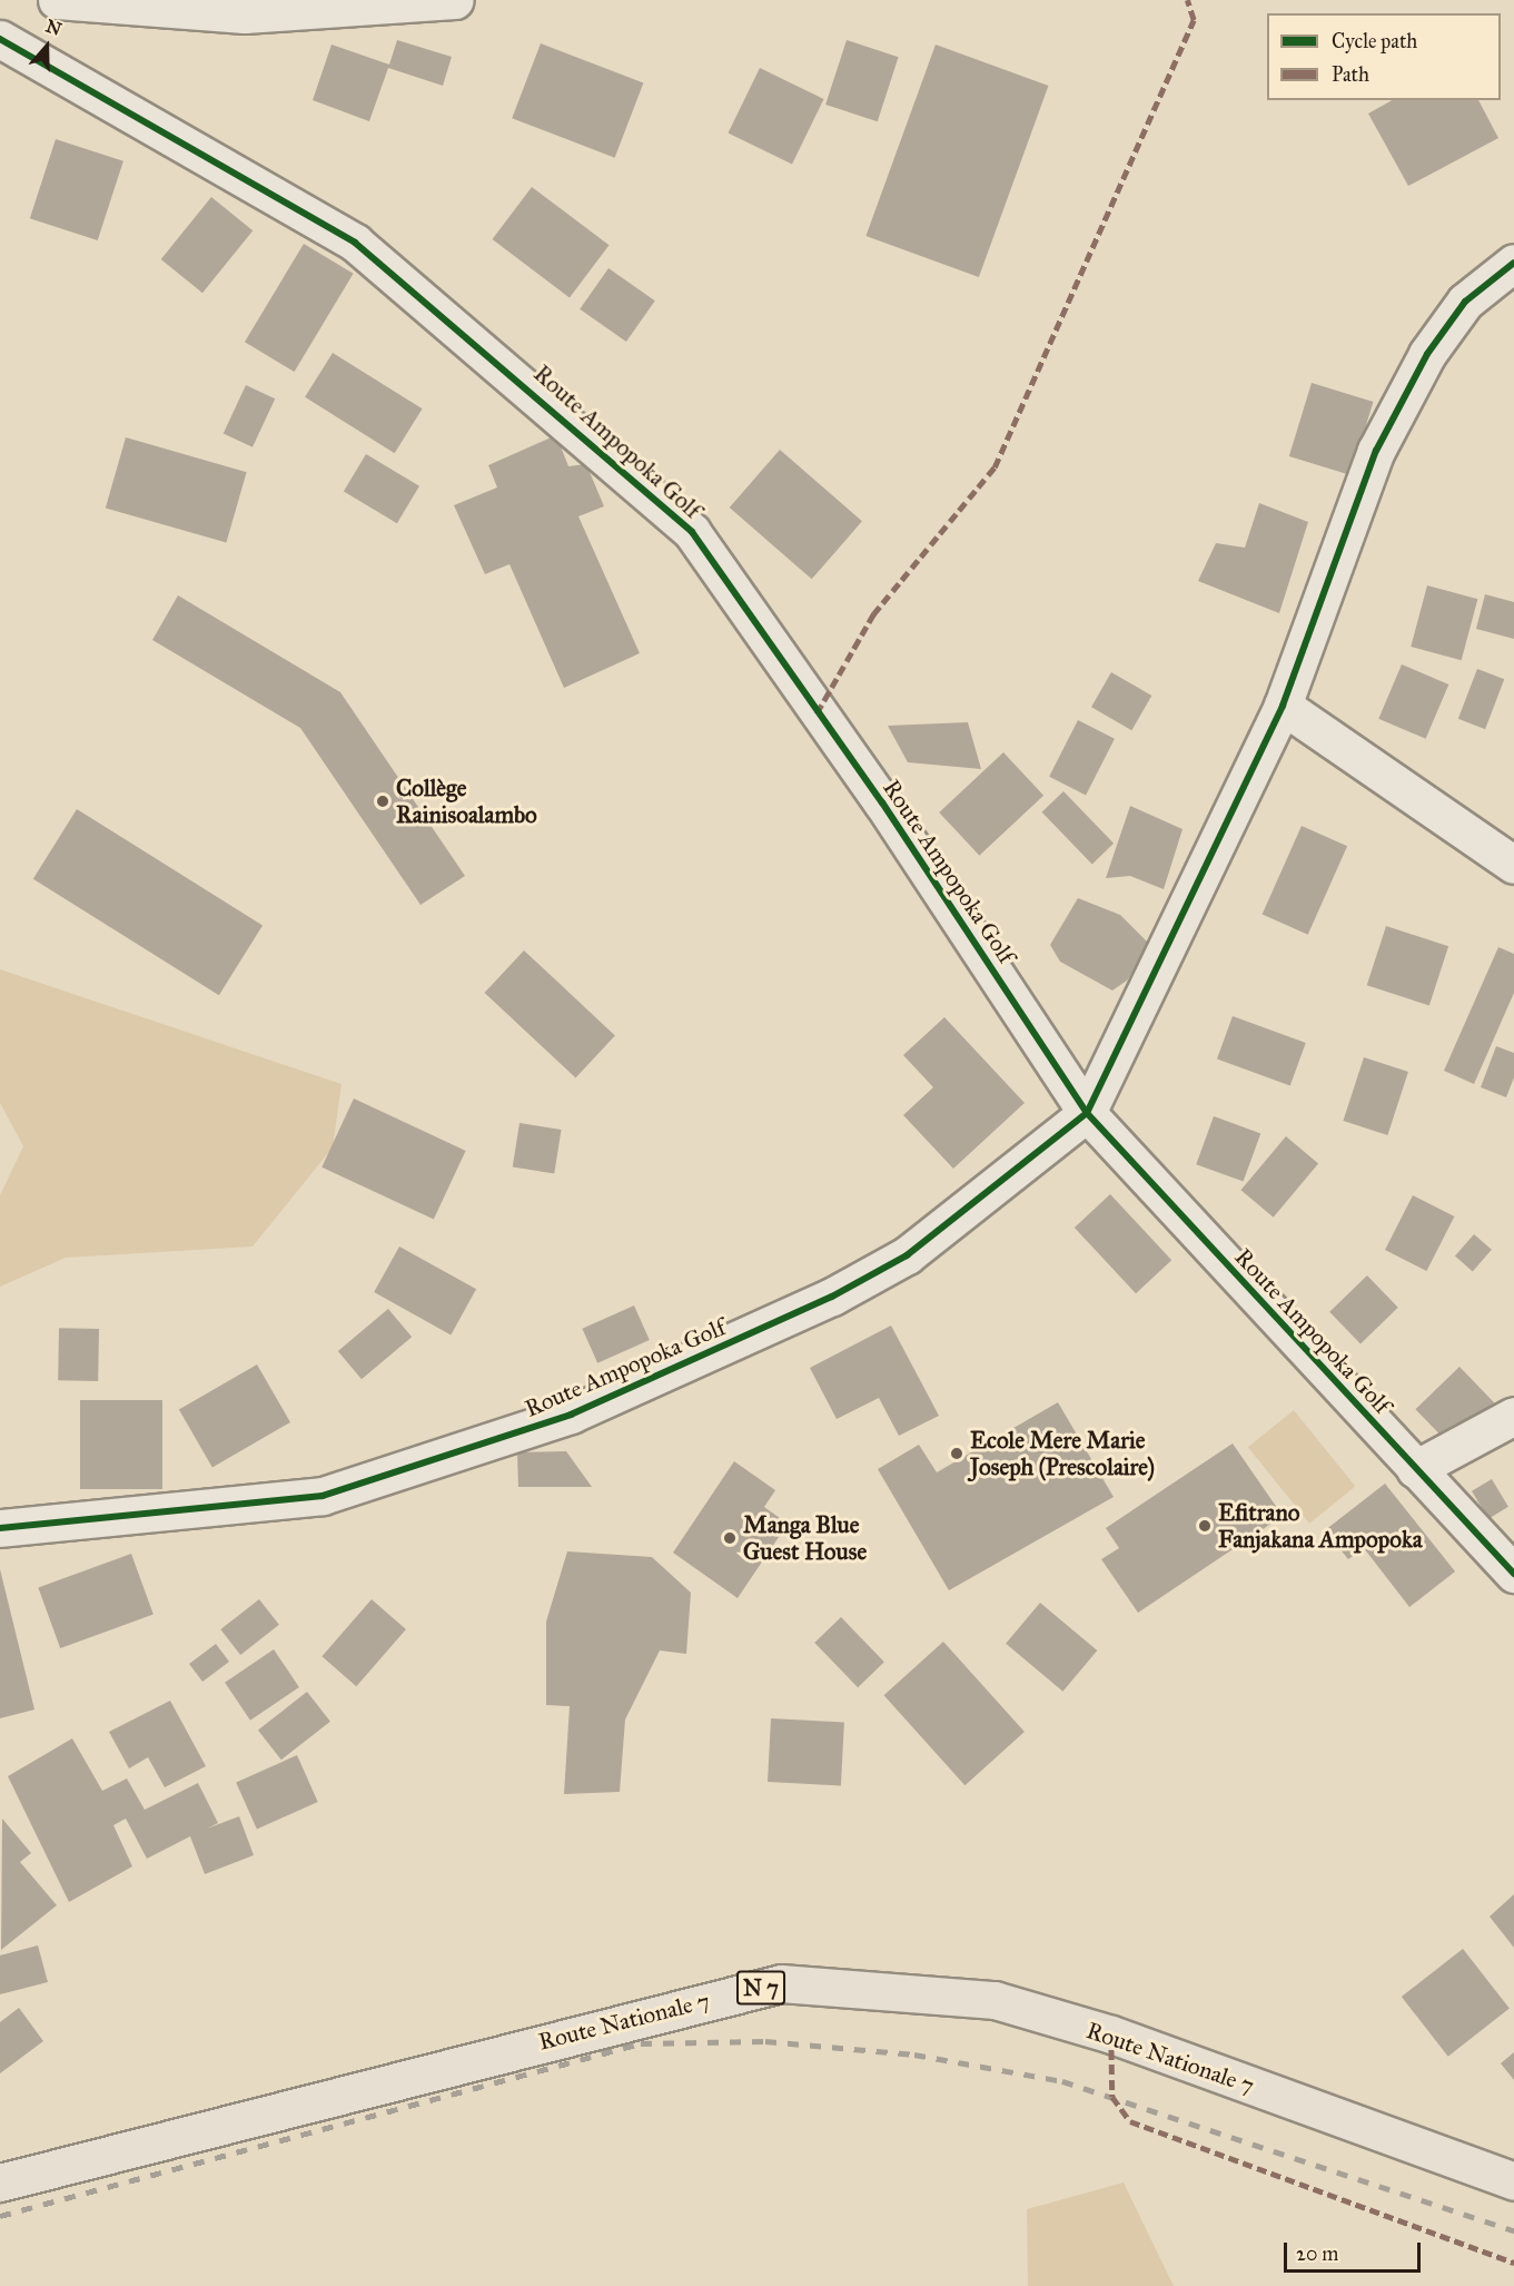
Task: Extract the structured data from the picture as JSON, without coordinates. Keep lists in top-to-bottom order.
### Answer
{
  "streets": {
    "main road": ["N 7", "Route Nationale 7"],
    "street": ["Route Ampopoka Golf"]
  },
  "places": [
    "Collège Rainisoalambo",
    "Ecole Mere Marie Joseph (Prescolaire)",
    "Efitrano Fanjakana Ampopoka",
    "Manga Blue Guest House"
  ],
  "legend": ["Cycle path", "Path"],
  "scale_bar": "20 m",
  "north": "top"
}
